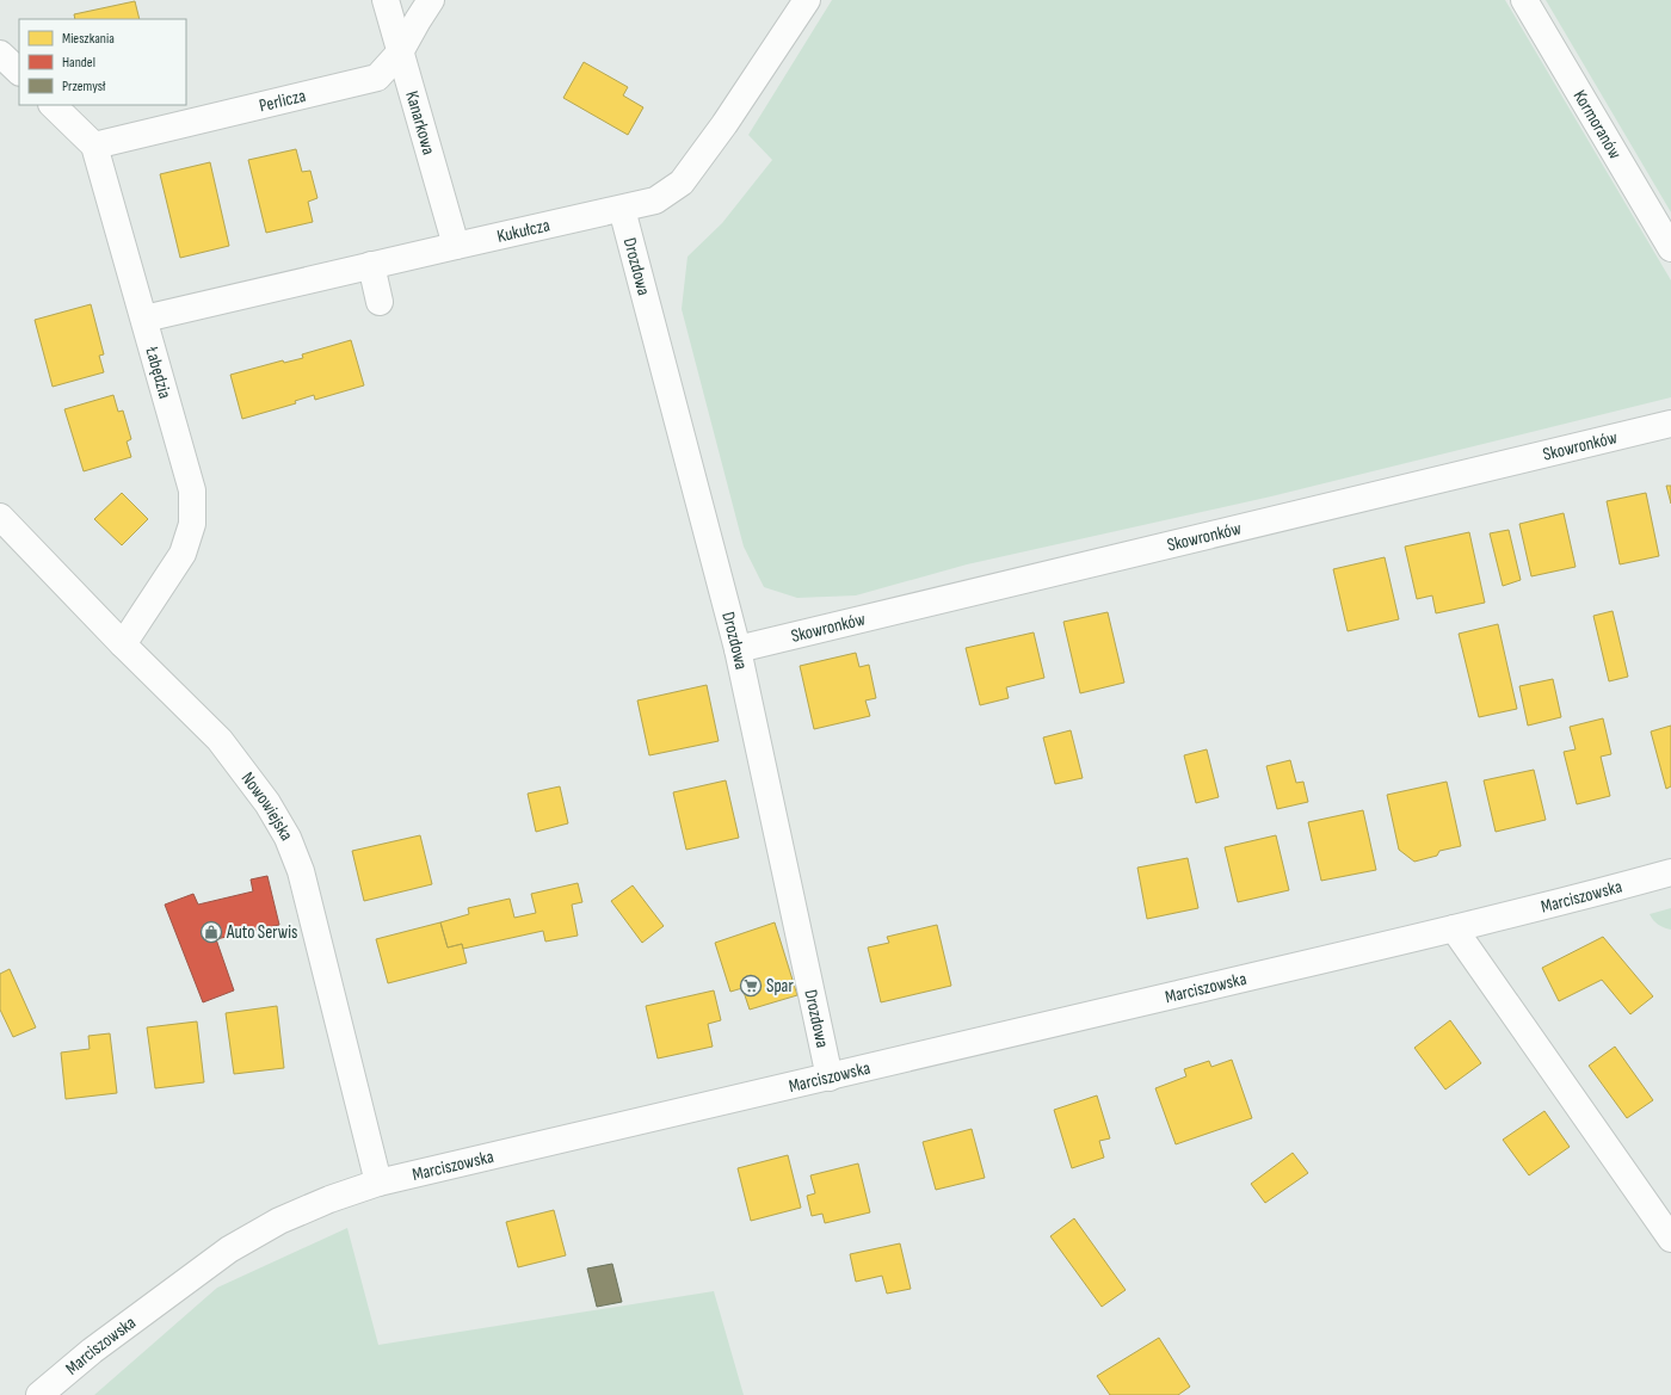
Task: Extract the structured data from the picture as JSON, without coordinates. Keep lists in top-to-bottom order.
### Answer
{
  "streets": {
    "street": [
      "Perlicza",
      "Kanarkowa",
      "Kormoranów",
      "Kukułcza",
      "Drozdowa",
      "Łabędzia",
      "Skowronków",
      "Nowowiejska",
      "Marciszowska"
    ]
  },
  "crossings": [
    ["Perlicza", "Kanarkowa"],
    ["Perlicza", "Łabędzia"],
    ["Kanarkowa", "Kukułcza"],
    ["Kukułcza", "Drozdowa"],
    ["Kukułcza", "Łabędzia"],
    ["Drozdowa", "Skowronków"],
    ["Drozdowa", "Marciszowska"],
    ["Łabędzia", "Nowowiejska"],
    ["Nowowiejska", "Marciszowska"]
  ],
  "places": {
    "shop": ["Auto Serwis"],
    "supermarket": ["Spar"]
  },
  "legend": ["Mieszkania", "Handel", "Przemysł"]
}
